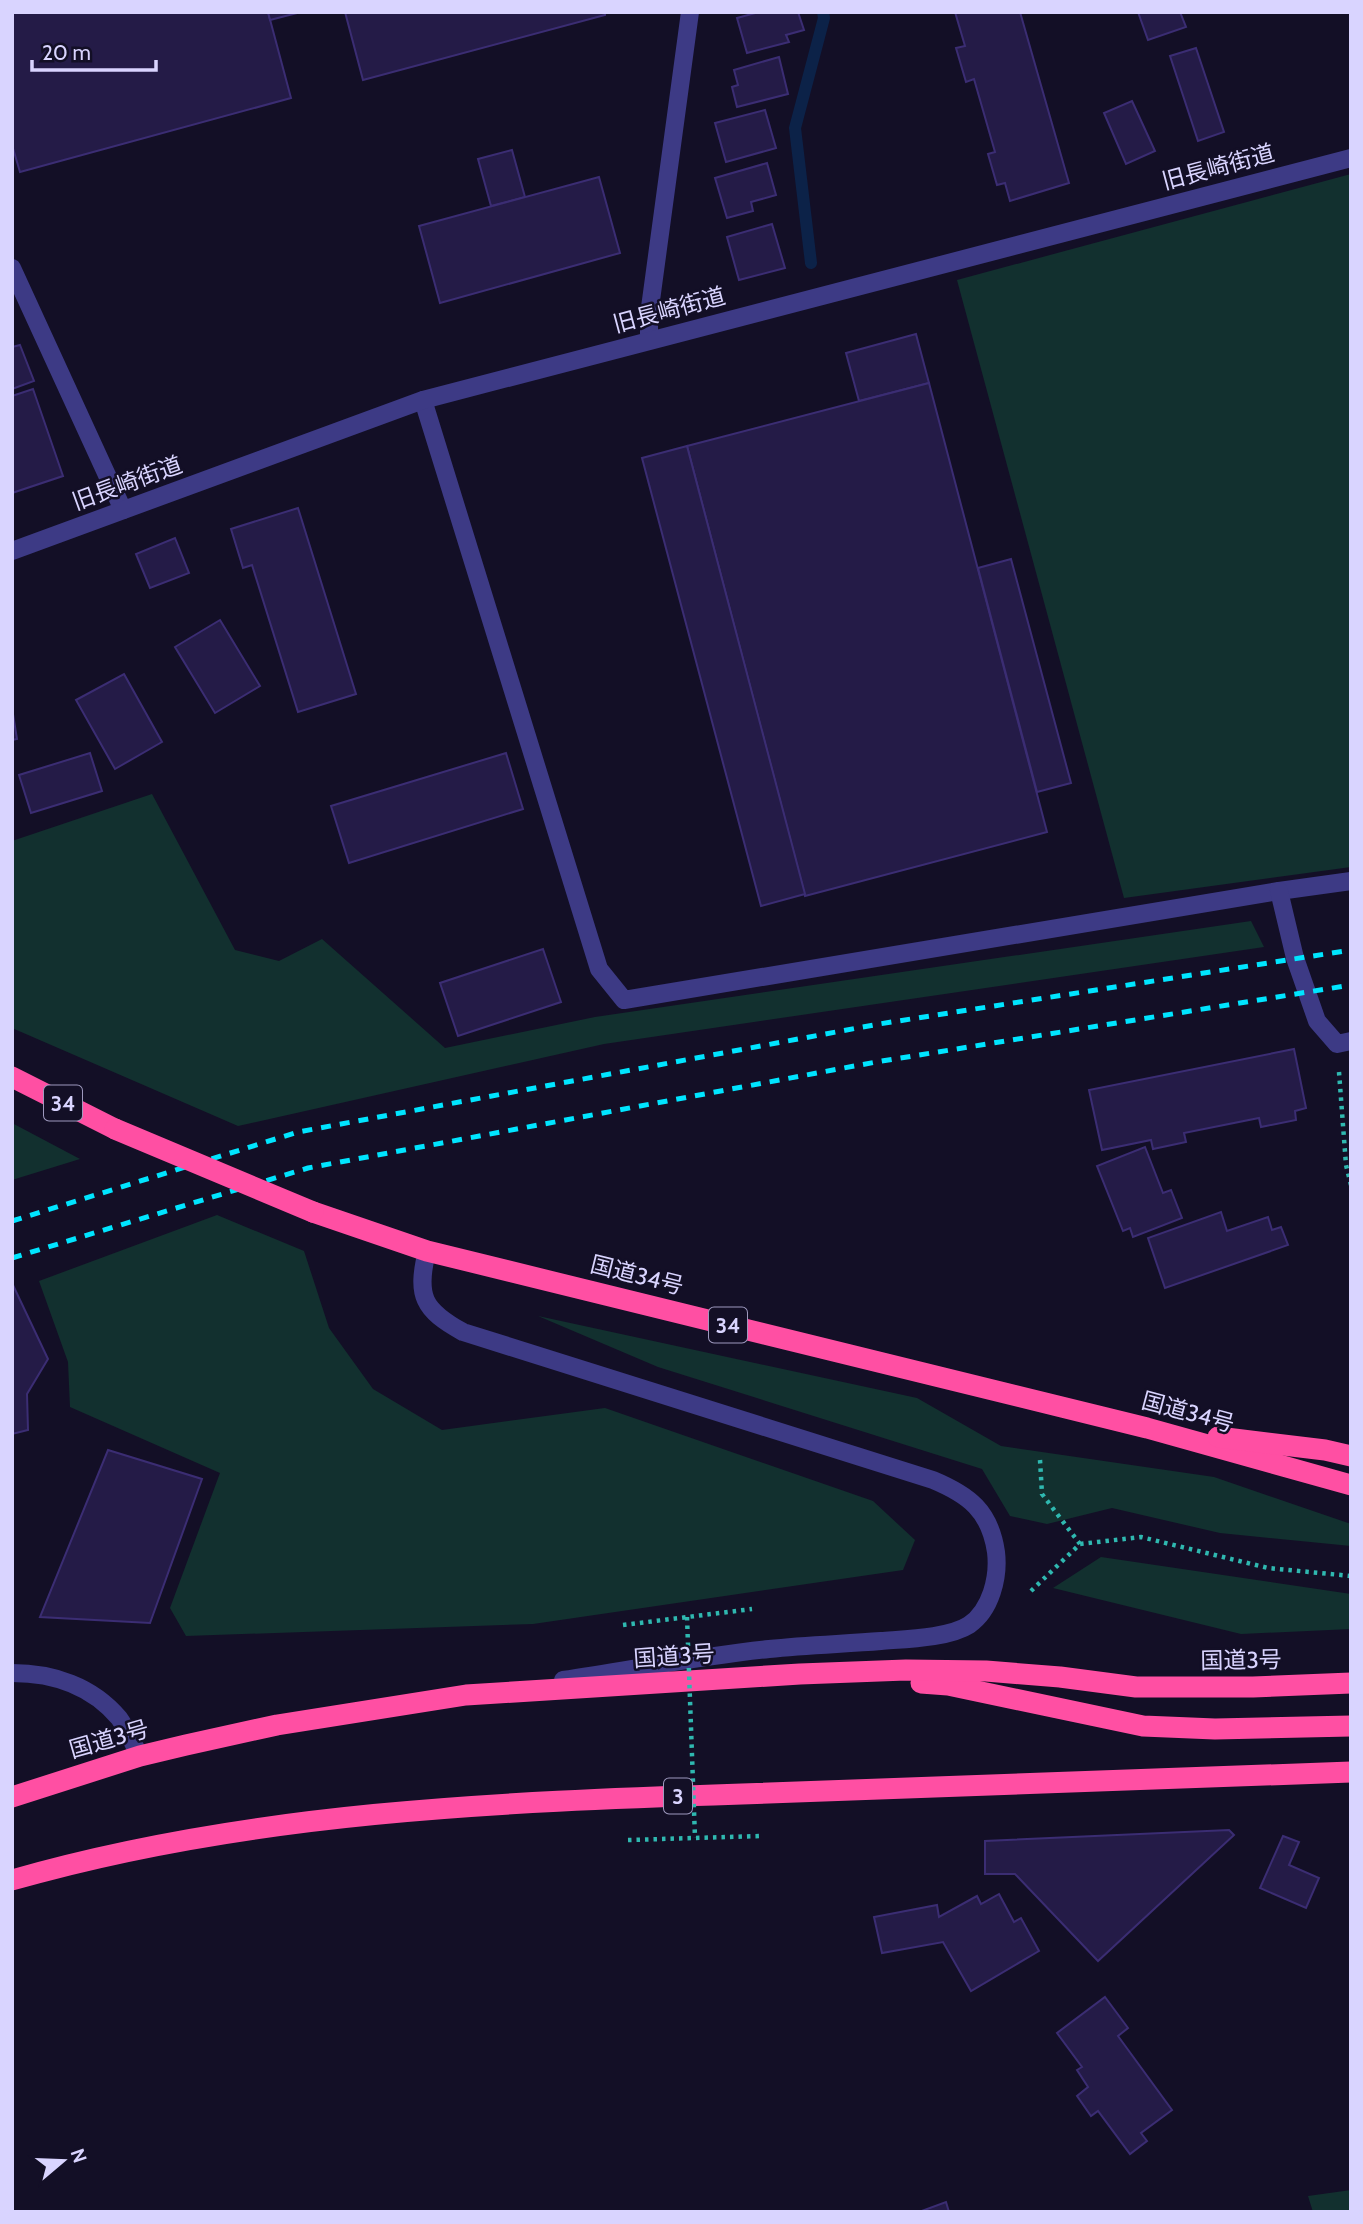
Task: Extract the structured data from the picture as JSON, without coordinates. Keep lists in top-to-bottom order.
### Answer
{
  "streets": {
    "highway": [
      "34",
      "国道34号",
      "国道3号",
      "3"
    ],
    "street": ["旧長崎街道"]
  },
  "crossings": [
    ["34", "国道34号"]
  ],
  "scale_bar": "20 m",
  "north": "right"
}
